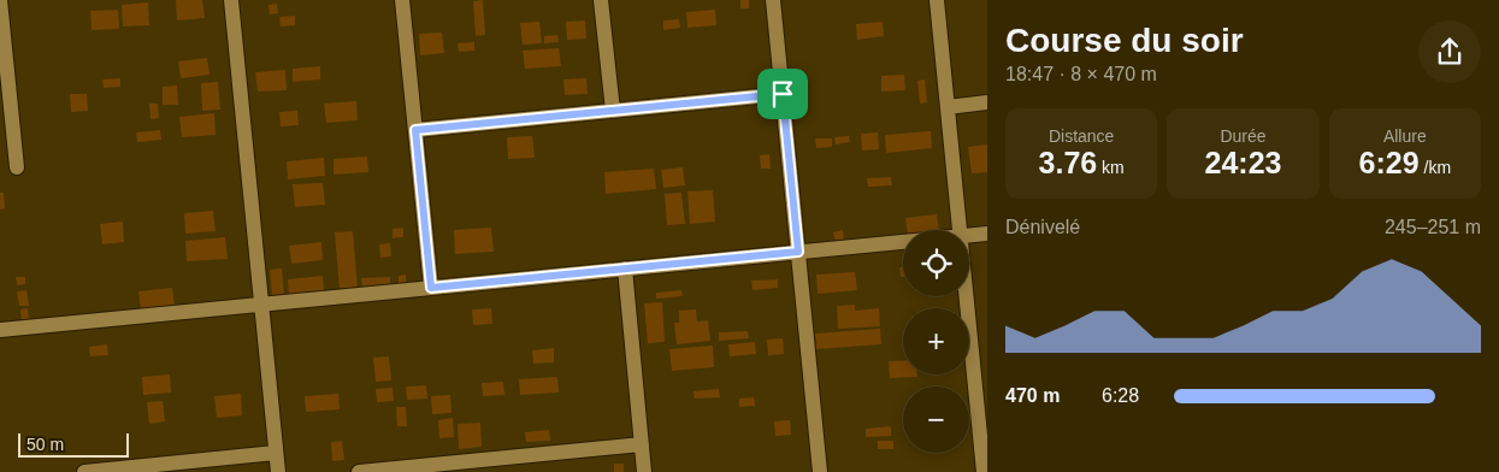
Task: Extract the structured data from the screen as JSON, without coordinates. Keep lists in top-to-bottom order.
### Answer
{
  "scale_bar": "50 m",
  "page": {
    "heading": ["Course du soir", "18:47 · 8 × 470 m"],
    "stats": [
      ["Distance", "3.76 km"],
      ["Durée", "24:23"],
      ["Allure", "6:29 /km"]
    ],
    "chart": ["Dénivelé", "245–251 m"],
    "map_buttons": ["+", "−"],
    "list": [
      {
        "name": "470 m",
        "note": "6:28"
      }
    ],
    "scale": "50 m"
  }
}
